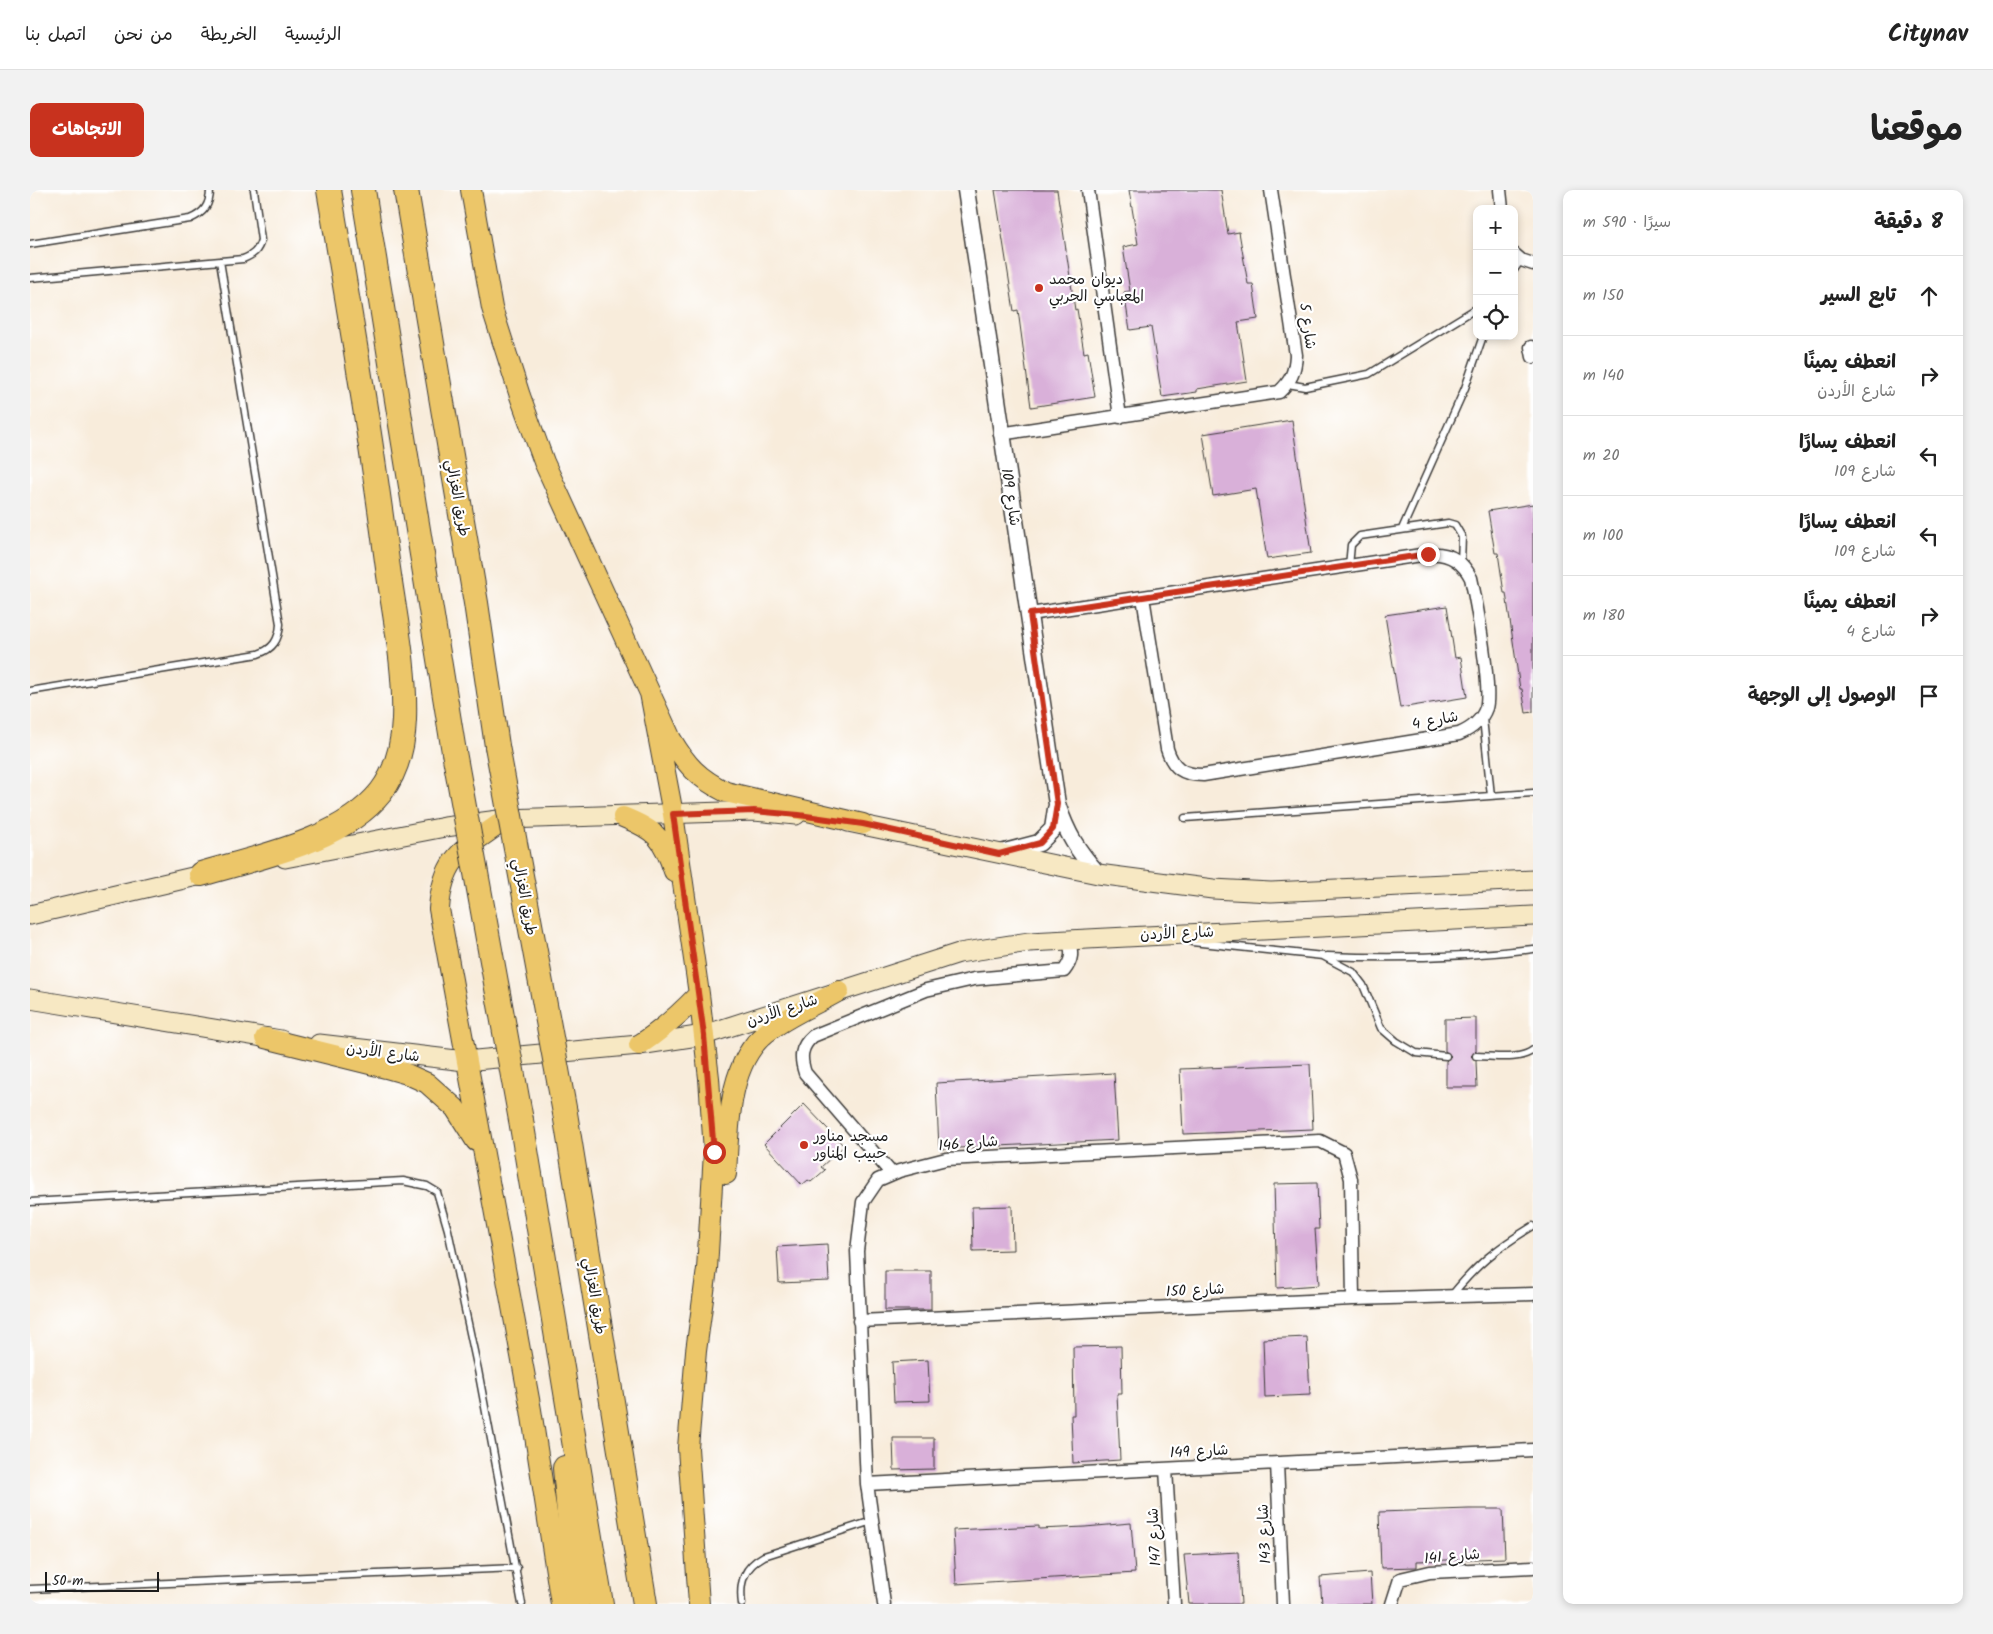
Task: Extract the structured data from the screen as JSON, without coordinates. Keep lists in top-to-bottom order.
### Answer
{
  "streets": {
    "highway": ["طريق الغزالي"],
    "main road": ["شارع الأردن"],
    "street": [
      "شارع 5",
      "شارع 109",
      "شارع 4",
      "شارع 146",
      "شارع 150",
      "شارع 149",
      "شارع 143",
      "شارع 147",
      "شارع 141"
    ]
  },
  "crossings": [
    ["شارع 146", "شارع 150"],
    ["شارع 146", "شارع 149"],
    ["شارع 149", "شارع 143"],
    ["شارع 149", "شارع 147"]
  ],
  "places": ["ديوان محمد المعباسي الحربي", "مسجد مناور حبيب المناور"],
  "scale_bar": "50 m",
  "page": {
    "header": "Citynav",
    "nav": [
      "الرئيسية",
      "الخريطة",
      "من نحن",
      "اتصل بنا"
    ],
    "title": "موقعنا",
    "buttons": "الاتجاهات",
    "heading": ["8 دقيقة", "سيرًا · 590 m"],
    "map_buttons": ["+", "−"],
    "list": [
      ["تابع السير", "150 m"],
      ["انعطف يمينًا", "شارع الأردن", "140 m"],
      ["انعطف يسارًا", "شارع 109", "20 m"],
      ["انعطف يسارًا", "شارع 109", "100 m"],
      ["انعطف يمينًا", "شارع 4", "180 m"],
      "الوصول إلى الوجهة"
    ],
    "scale": "50 m"
  }
}
